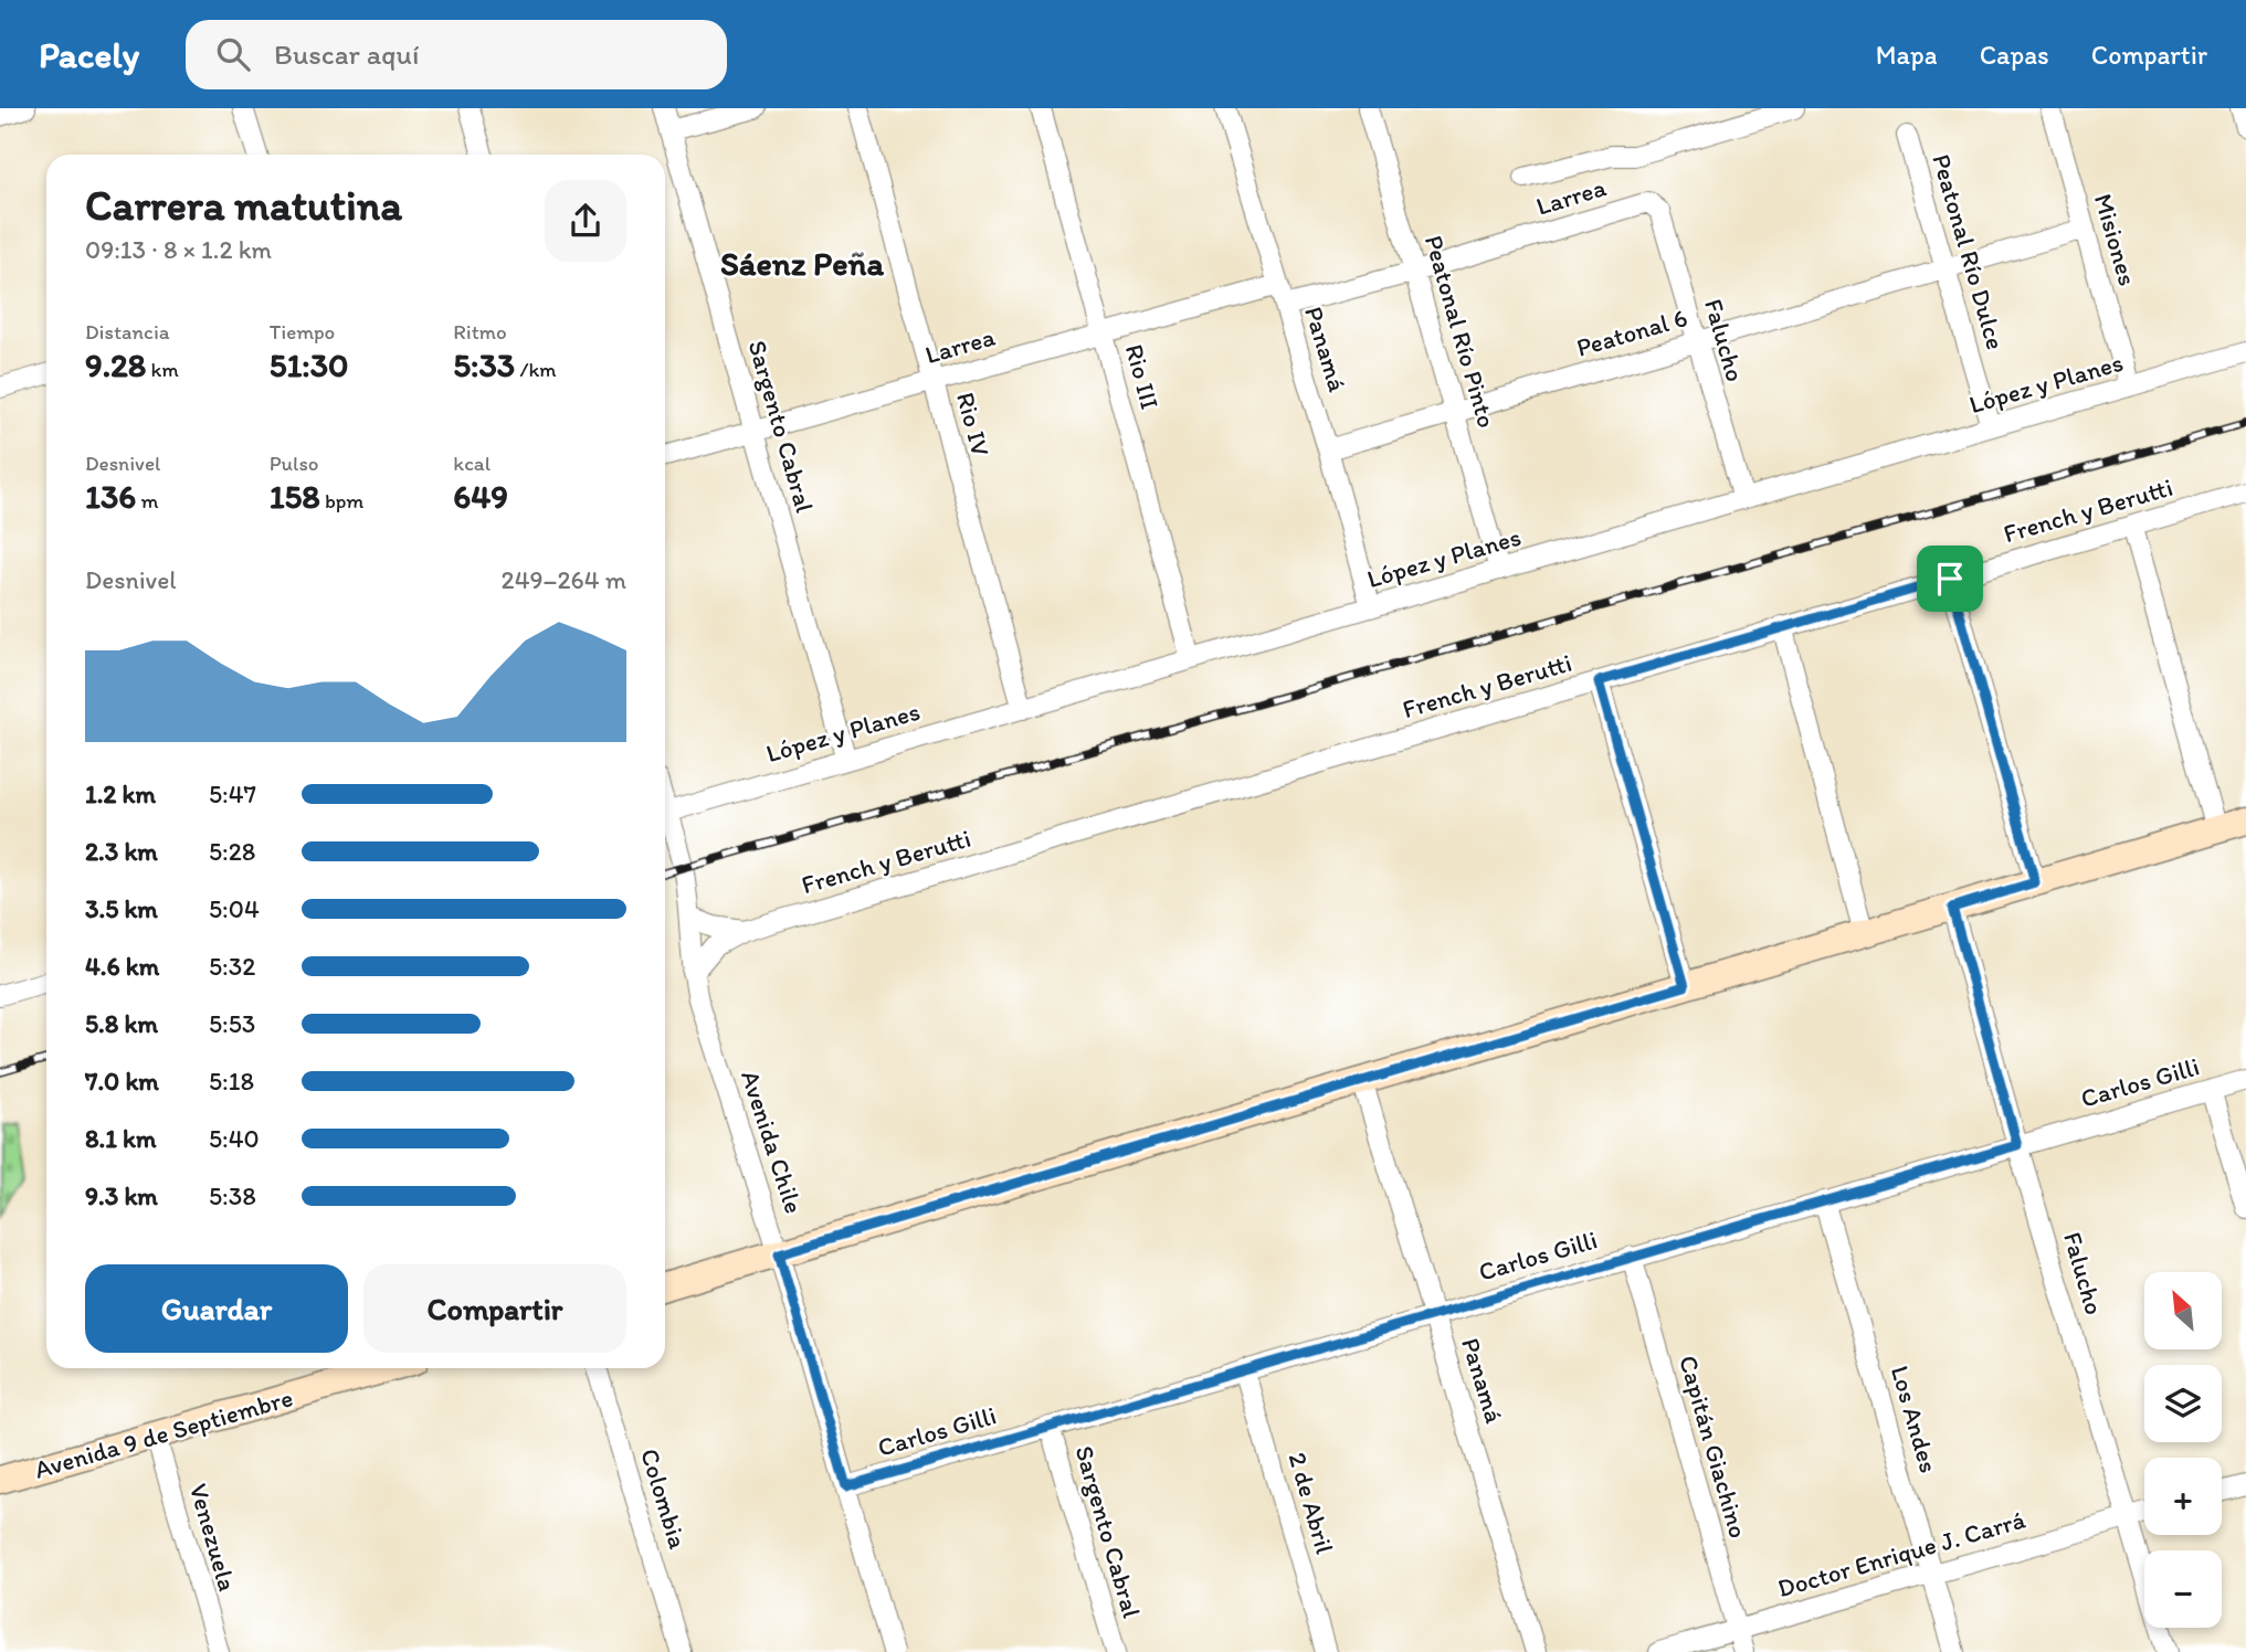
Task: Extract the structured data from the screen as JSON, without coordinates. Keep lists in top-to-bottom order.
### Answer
{
  "streets": {
    "street": [
      "Larrea",
      "Misiones",
      "Peatonal Río Dulce",
      "Peatonal Río Pinto",
      "Peatonal 6",
      "Falucho",
      "Panamá",
      "Rio III",
      "López y Planes",
      "Rio IV",
      "Sargento Cabral",
      "French y Berutti",
      "Carlos Gilli",
      "Avenida Chile",
      "Los Andes",
      "Avenida 9 de Septiembre",
      "Capitán Giachino",
      "Colombia",
      "2 de Abril",
      "Venezuela",
      "Doctor Enrique J. Carrá"
    ]
  },
  "crossings": [
    ["Larrea", "Peatonal Río Pinto"],
    ["Larrea", "Falucho"],
    ["Larrea", "Panamá"],
    ["Larrea", "Rio III"],
    ["Larrea", "Rio IV"],
    ["Larrea", "Sargento Cabral"],
    ["Misiones", "Peatonal 6"],
    ["Misiones", "López y Planes"],
    ["Peatonal Río Dulce", "Peatonal 6"],
    ["Peatonal Río Dulce", "López y Planes"],
    ["Peatonal Río Pinto", "Peatonal 6"],
    ["Peatonal Río Pinto", "López y Planes"],
    ["Peatonal 6", "Falucho"],
    ["Peatonal 6", "Panamá"],
    ["Falucho", "López y Planes"],
    ["Falucho", "Carlos Gilli"],
    ["Falucho", "Doctor Enrique J. Carrá"],
    ["Panamá", "López y Planes"],
    ["Panamá", "Carlos Gilli"],
    ["Rio III", "López y Planes"],
    ["López y Planes", "Rio IV"],
    ["López y Planes", "Sargento Cabral"],
    ["Sargento Cabral", "Carlos Gilli"],
    ["French y Berutti", "Avenida Chile"],
    ["Carlos Gilli", "Avenida Chile"],
    ["Carlos Gilli", "Los Andes"],
    ["Carlos Gilli", "Capitán Giachino"],
    ["Carlos Gilli", "2 de Abril"],
    ["Los Andes", "Doctor Enrique J. Carrá"],
    ["Avenida 9 de Septiembre", "Venezuela"],
    ["Capitán Giachino", "Doctor Enrique J. Carrá"]
  ],
  "districts": ["Sáenz Peña"],
  "north": "top left",
  "page": {
    "header": "Pacely",
    "search": "Buscar aquí",
    "nav": ["Mapa", "Capas", "Compartir"],
    "heading": ["Carrera matutina", "09:13 · 8 × 1.2 km"],
    "stats": [
      ["Distancia", "9.28 km"],
      ["Tiempo", "51:30"],
      ["Ritmo", "5:33 /km"],
      ["Desnivel", "136 m"],
      ["Pulso", "158 bpm"],
      ["kcal", "649"]
    ],
    "chart": ["Desnivel", "249–264 m"],
    "list": [
      {
        "name": "1.2 km",
        "note": "5:47"
      },
      {
        "name": "2.3 km",
        "note": "5:28"
      },
      {
        "name": "3.5 km",
        "note": "5:04"
      },
      {
        "name": "4.6 km",
        "note": "5:32"
      },
      {
        "name": "5.8 km",
        "note": "5:53"
      },
      {
        "name": "7.0 km",
        "note": "5:18"
      },
      {
        "name": "8.1 km",
        "note": "5:40"
      },
      {
        "name": "9.3 km",
        "note": "5:38"
      }
    ],
    "buttons": ["Guardar", "Compartir"],
    "map_buttons": ["+", "−"]
  }
}
